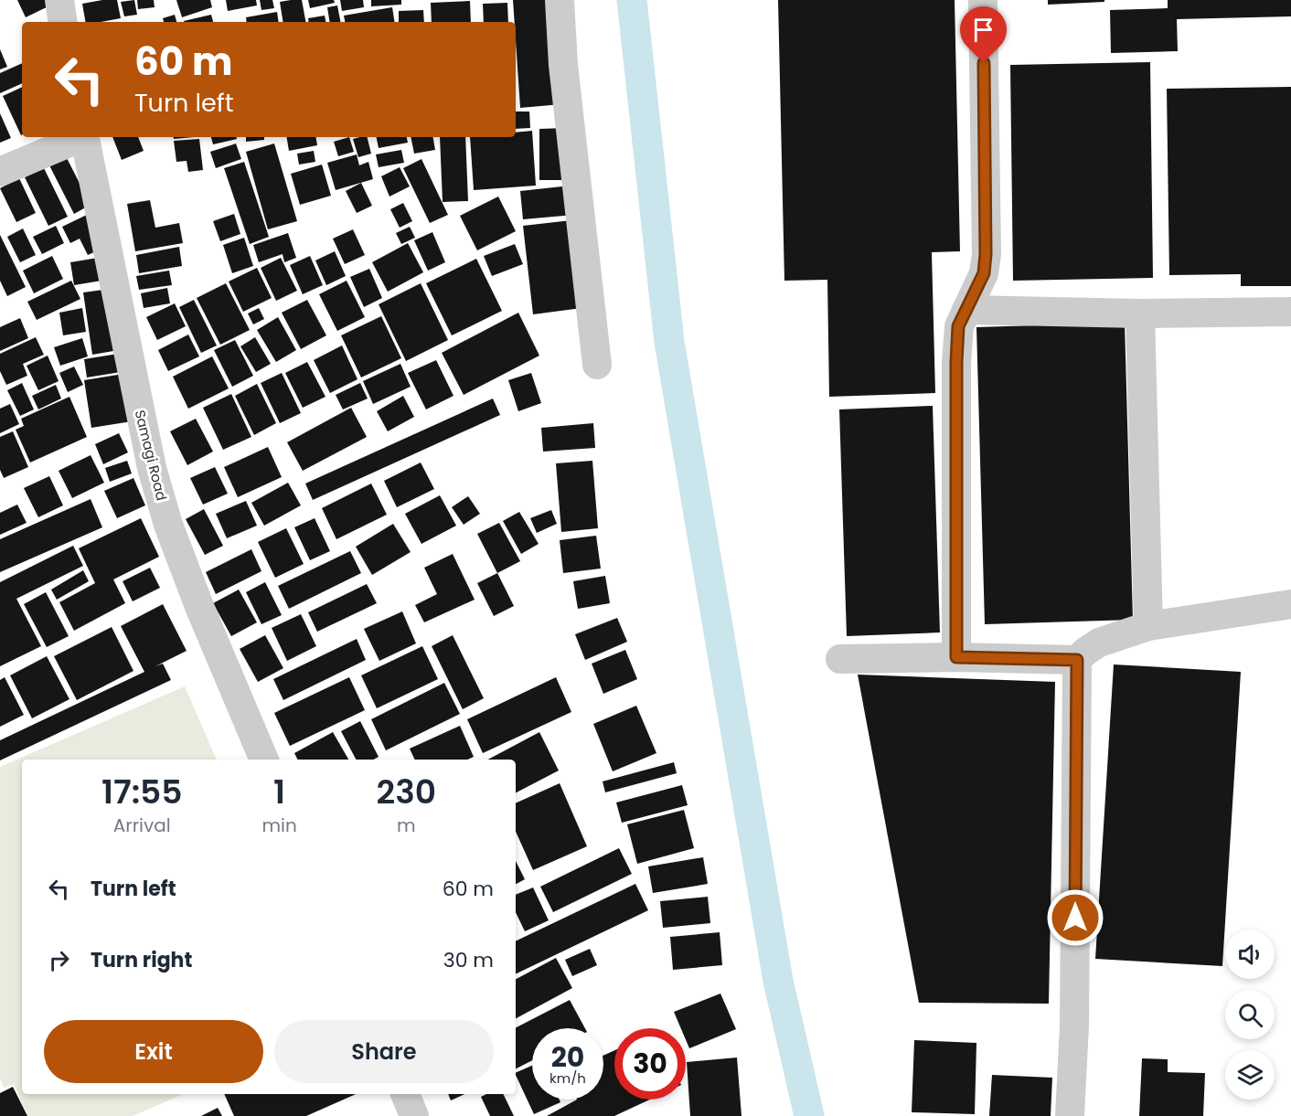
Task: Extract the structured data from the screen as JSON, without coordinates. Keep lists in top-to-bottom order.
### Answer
{
  "streets": {
    "street": ["Samagi Road"]
  },
  "page": {
    "turn": ["60 m", "Turn left"],
    "eta": [
      "17:55",
      "Arrival",
      "1",
      "min",
      "230",
      "m"
    ],
    "list": [
      {
        "name": "Turn left",
        "value": "60 m"
      },
      {
        "name": "Turn right",
        "value": "30 m"
      }
    ],
    "buttons": ["Exit", "Share"],
    "speed": "20 km/h",
    "limit": "30"
  }
}
